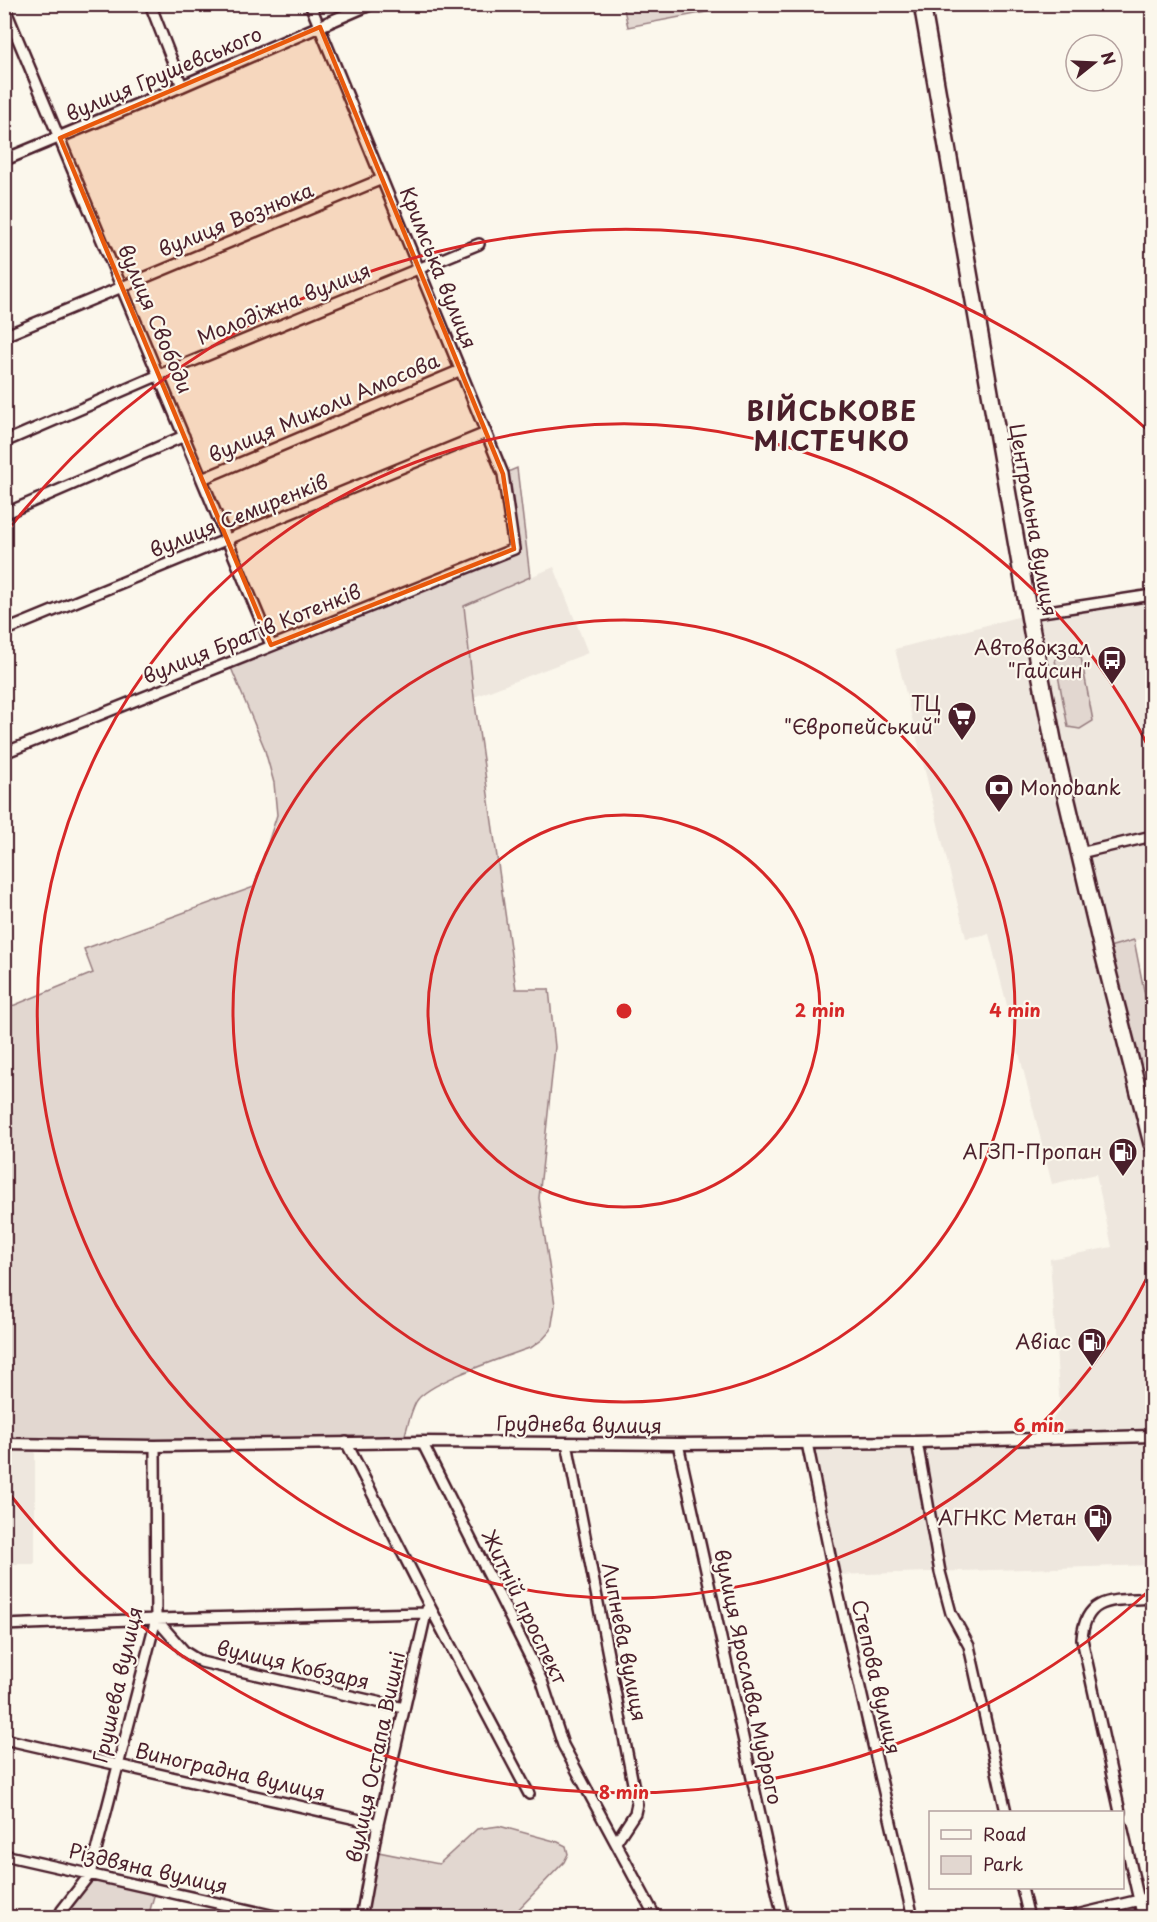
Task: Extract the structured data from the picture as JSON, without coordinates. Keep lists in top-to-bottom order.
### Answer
{
  "streets": {
    "highway": ["Центральна вулиця"],
    "street": [
      "вулиця Грушевського",
      "вулиця Вознюка",
      "Кримська вулиця",
      "Молодіжна вулиця",
      "вулиця Свободи",
      "вулиця Миколи Амосова",
      "вулиця Семиренків",
      "вулиця Братів Котенків",
      "Груднева вулиця",
      "Житній проспект",
      "Липнева вулиця",
      "вулиця Кобзаря",
      "вулиця Ярослава Мудрого",
      "Степова вулиця",
      "Грушева вулиця",
      "вулиця Остапа Вишні",
      "Виноградна вулиця",
      "Різдвяна вулиця"
    ]
  },
  "crossings": [
    ["вулиця Грушевського", "Кримська вулиця"],
    ["вулиця Грушевського", "вулиця Свободи"],
    ["вулиця Вознюка", "Кримська вулиця"],
    ["вулиця Вознюка", "вулиця Свободи"],
    ["Кримська вулиця", "Молодіжна вулиця"],
    ["Кримська вулиця", "вулиця Миколи Амосова"],
    ["Кримська вулиця", "вулиця Семиренків"],
    ["Кримська вулиця", "вулиця Братів Котенків"],
    ["Молодіжна вулиця", "вулиця Свободи"],
    ["вулиця Свободи", "вулиця Миколи Амосова"],
    ["вулиця Свободи", "вулиця Семиренків"],
    ["вулиця Свободи", "вулиця Братів Котенків"],
    ["Груднева вулиця", "Житній проспект"],
    ["Груднева вулиця", "Липнева вулиця"],
    ["Груднева вулиця", "вулиця Ярослава Мудрого"],
    ["Груднева вулиця", "Степова вулиця"],
    ["Груднева вулиця", "Грушева вулиця"],
    ["Житній проспект", "Липнева вулиця"],
    ["вулиця Кобзаря", "Грушева вулиця"],
    ["вулиця Кобзаря", "вулиця Остапа Вишні"],
    ["Грушева вулиця", "Виноградна вулиця"],
    ["Грушева вулиця", "Різдвяна вулиця"],
    ["вулиця Остапа Вишні", "Виноградна вулиця"]
  ],
  "districts": ["ВІЙСЬКОВЕ МІСТЕЧКО"],
  "places": {
    "bus stop": ["Автовокзал \"Гайсин\""],
    "supermarket": ["ТЦ \"Європейський\""],
    "bank": ["Monobank"],
    "fuel station": ["АГЗП-Пропан", "Авіас", "АГНКС Метан"]
  },
  "legend": ["Road", "Park"],
  "north": "right",
  "rings": [
    "2 min",
    "4 min",
    "6 min",
    "8 min"
  ]
}
